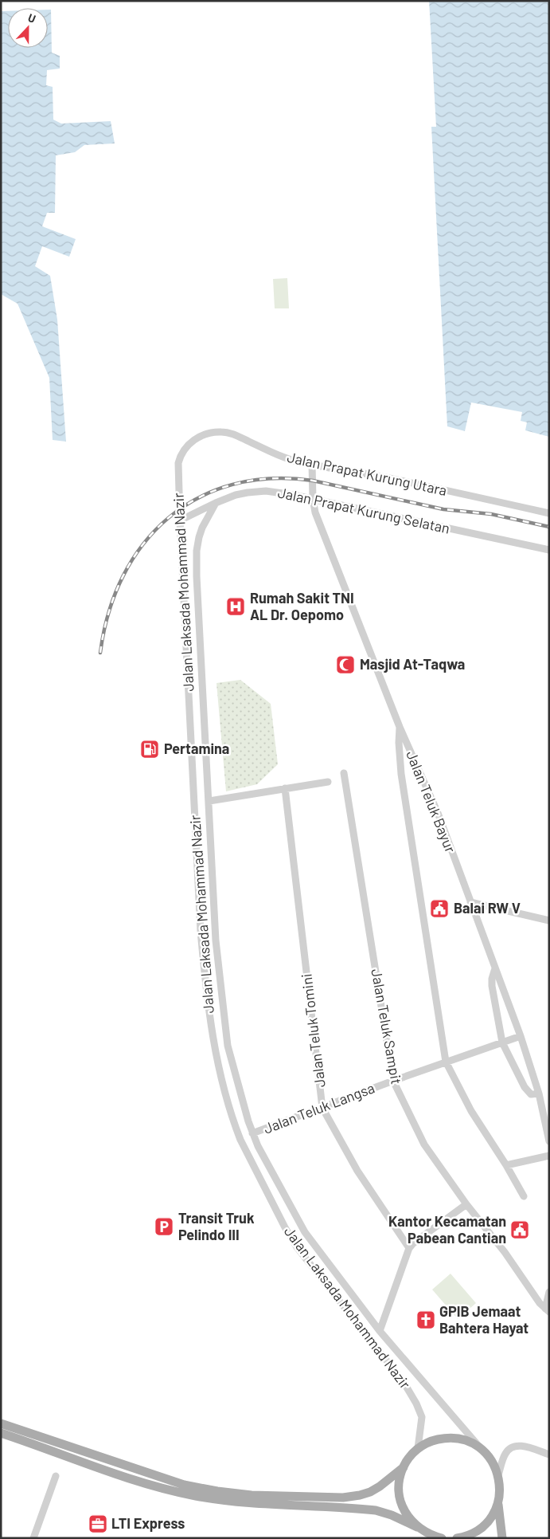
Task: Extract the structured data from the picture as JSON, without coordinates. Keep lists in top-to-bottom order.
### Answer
{
  "streets": {
    "street": [
      "Jalan Prapat Kurung Utara",
      "Jalan Prapat Kurung Selatan",
      "Jalan Laksada Mohammad Nazir",
      "Jalan Teluk Bayur",
      "Jalan Teluk Sampit",
      "Jalan Teluk Tomini",
      "Jalan Teluk Langsa"
    ]
  },
  "crossings": [
    ["Jalan Prapat Kurung Utara", "Jalan Laksada Mohammad Nazir"],
    ["Jalan Prapat Kurung Utara", "Jalan Teluk Bayur"],
    ["Jalan Prapat Kurung Selatan", "Jalan Laksada Mohammad Nazir"],
    ["Jalan Prapat Kurung Selatan", "Jalan Teluk Bayur"],
    ["Jalan Laksada Mohammad Nazir", "Jalan Teluk Langsa"],
    ["Jalan Teluk Bayur", "Jalan Teluk Langsa"],
    ["Jalan Teluk Sampit", "Jalan Teluk Langsa"],
    ["Jalan Teluk Tomini", "Jalan Teluk Langsa"]
  ],
  "places": {
    "hospital": ["Rumah Sakit TNI AL Dr. Oepomo"],
    "mosque": ["Masjid At-Taqwa"],
    "fuel station": ["Pertamina"],
    "public building": ["Balai RW V", "Kantor Kecamatan Pabean Cantian"],
    "parking": ["Transit Truk Pelindo III"],
    "church": ["GPIB Jemaat Bahtera Hayat"],
    "office": ["LTI Express"]
  },
  "north": "top"
}
